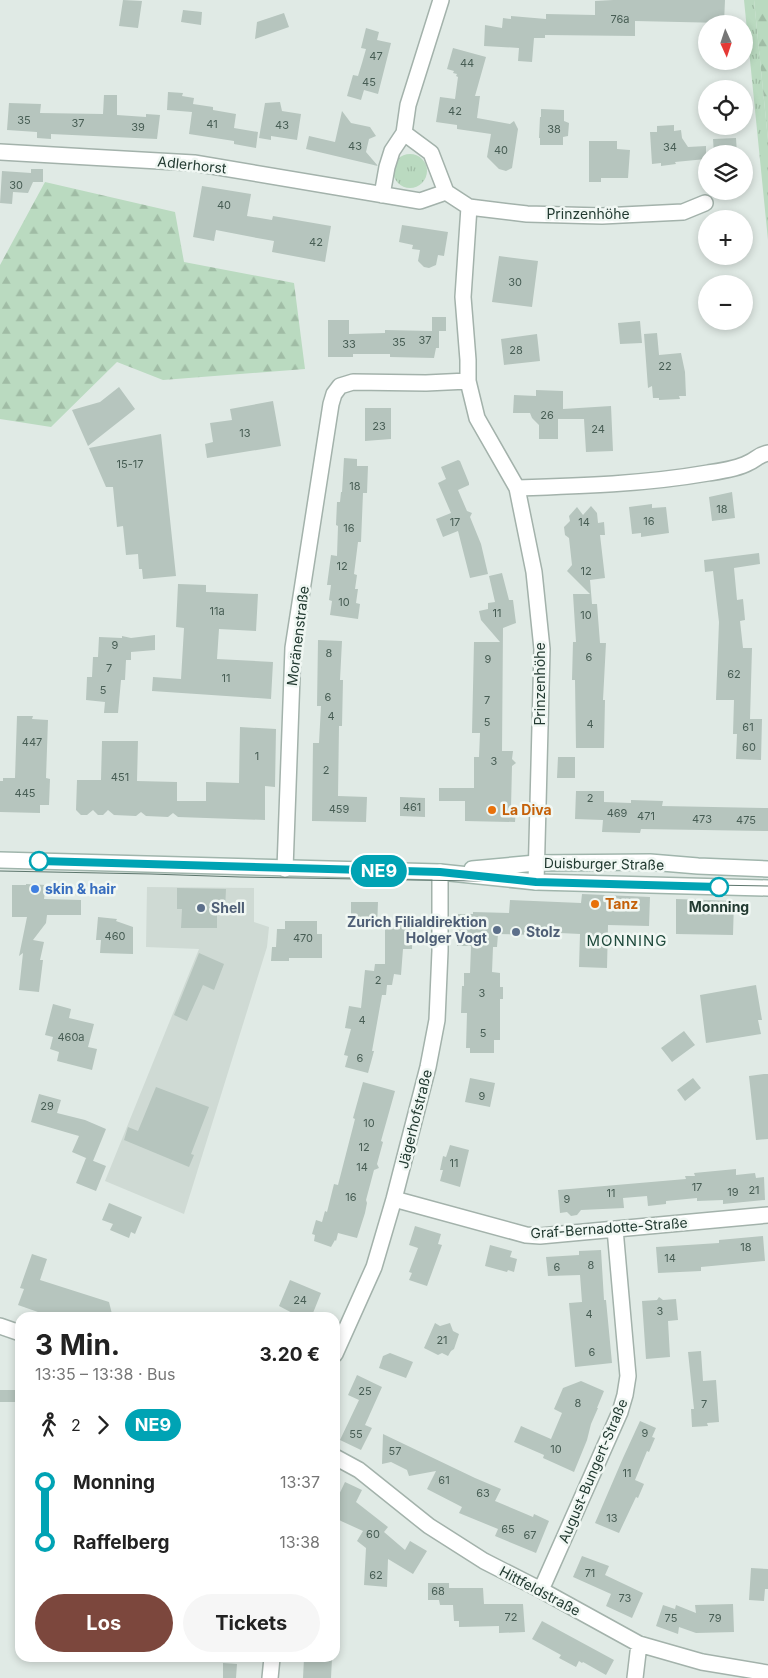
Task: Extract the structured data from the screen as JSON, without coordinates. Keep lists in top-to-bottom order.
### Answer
{
  "streets": {
    "street": [
      "Adlerhorst",
      "Prinzenhöhe",
      "Moränenstraße",
      "Duisburger Straße",
      "Jägerhofstraße",
      "Graf-Bernadotte-Straße",
      "August-Bungert-Straße",
      "Hittfeldstraße"
    ]
  },
  "crossings": [
    ["Prinzenhöhe", "Moränenstraße"],
    ["Prinzenhöhe", "Duisburger Straße"],
    ["Moränenstraße", "Duisburger Straße"],
    ["Duisburger Straße", "Jägerhofstraße"],
    ["Jägerhofstraße", "Graf-Bernadotte-Straße"],
    ["Graf-Bernadotte-Straße", "August-Bungert-Straße"],
    ["August-Bungert-Straße", "Hittfeldstraße"]
  ],
  "districts": ["MONNING"],
  "places": [
    "La Diva",
    "Monning",
    "skin & hair",
    "Tanz",
    "Shell",
    "Zurich Filialdirektion Holger Vogt",
    "Stolz"
  ],
  "lines": ["bus line NE9"],
  "house_numbers": [
    "76a",
    "47",
    "44",
    "45",
    "42",
    "35",
    "37",
    "41",
    "43",
    "39",
    "38",
    "43",
    "34",
    "40",
    "30",
    "40",
    "42",
    "30",
    "37",
    "35",
    "33",
    "28",
    "22",
    "26",
    "23",
    "24",
    "13",
    "15-17",
    "18",
    "18",
    "16",
    "17",
    "14",
    "16",
    "12",
    "12",
    "10",
    "11a",
    "11",
    "10",
    "9",
    "8",
    "6",
    "9",
    "7",
    "62",
    "11",
    "5",
    "6",
    "7",
    "4",
    "5",
    "4",
    "61",
    "447",
    "60",
    "1",
    "3",
    "2",
    "451",
    "445",
    "2",
    "461",
    "459",
    "469",
    "471",
    "473",
    "475",
    "460",
    "470",
    "2",
    "3",
    "4",
    "5",
    "460a",
    "6",
    "9",
    "29",
    "10",
    "12",
    "11",
    "14",
    "17",
    "21",
    "19",
    "11",
    "16",
    "9",
    "18",
    "14",
    "8",
    "6",
    "24",
    "3",
    "4",
    "21",
    "6",
    "25",
    "8",
    "7",
    "9",
    "55",
    "10",
    "57",
    "11",
    "61",
    "63",
    "13",
    "65",
    "60",
    "67",
    "71",
    "62",
    "68",
    "73",
    "72",
    "75",
    "79"
  ],
  "north": "bottom",
  "page": {
    "on_map": "NE9",
    "map_buttons": ["+", "−"],
    "heading": ["3 Min.", "13:35 – 13:38 · Bus", "3.20 €"],
    "legs": ["2", "NE9"],
    "list": [
      {
        "name": "Monning",
        "value": "13:37"
      },
      {
        "name": "Raffelberg",
        "value": "13:38"
      }
    ],
    "buttons": ["Los", "Tickets"]
  }
}
